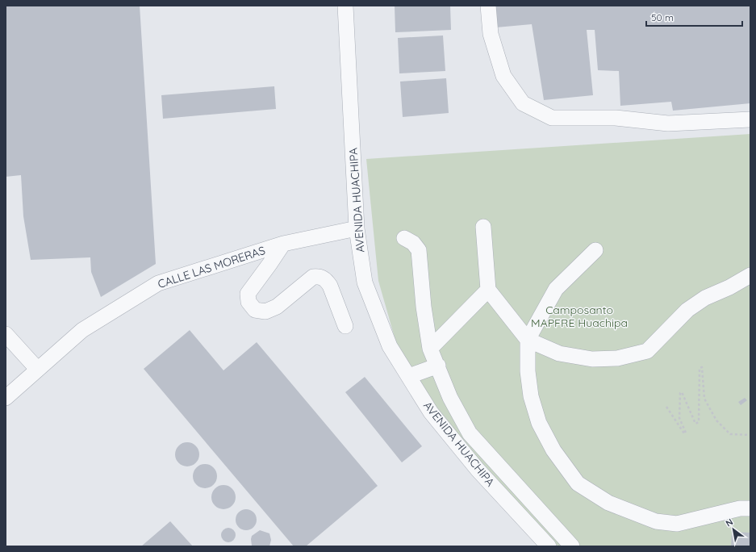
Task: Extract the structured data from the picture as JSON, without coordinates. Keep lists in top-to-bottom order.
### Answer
{
  "streets": {
    "street": ["AVENIDA HUACHIPA", "CALLE LAS MORERAS"]
  },
  "crossings": [
    ["AVENIDA HUACHIPA", "CALLE LAS MORERAS"]
  ],
  "parks": ["Camposanto MAPFRE Huachipa"],
  "scale_bar": "50 m",
  "north": "top left"
}
